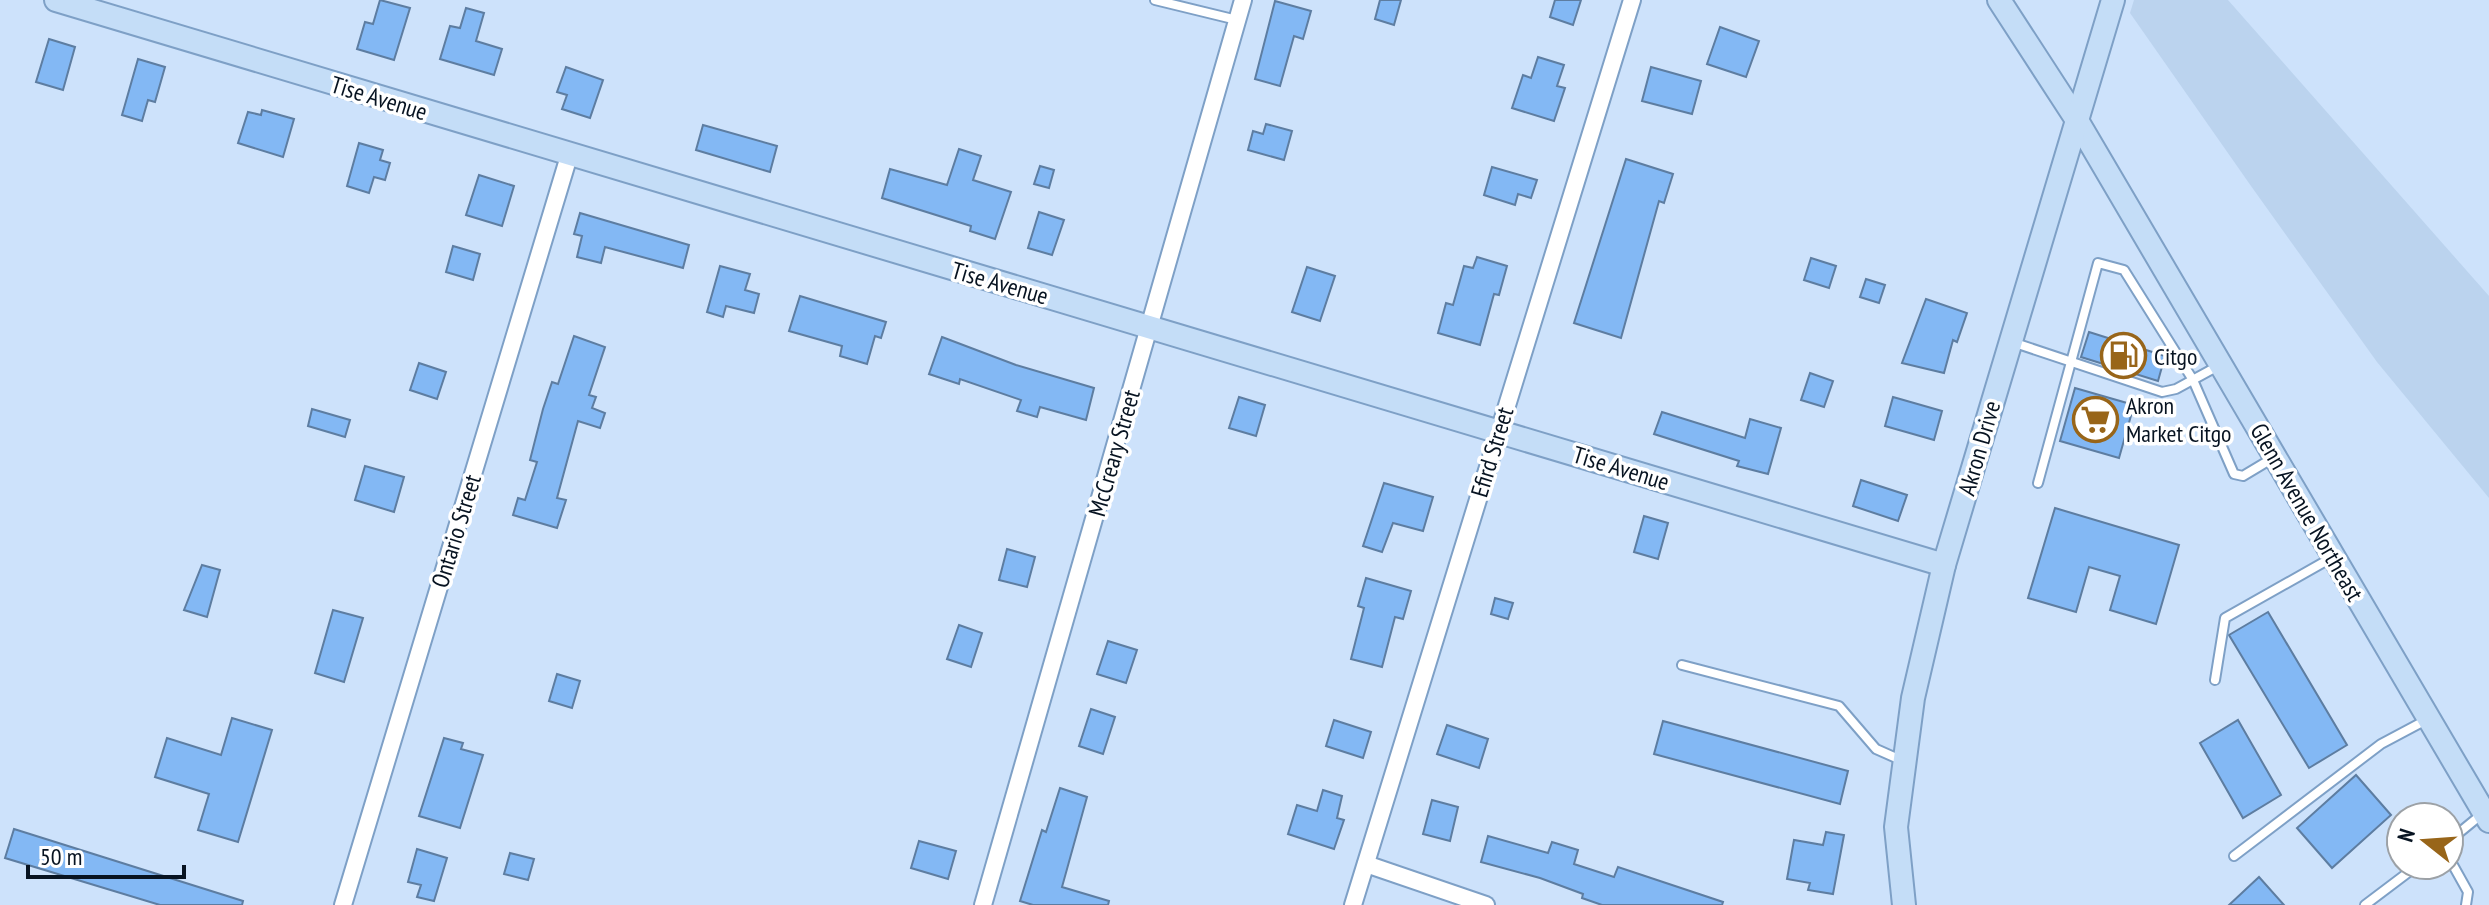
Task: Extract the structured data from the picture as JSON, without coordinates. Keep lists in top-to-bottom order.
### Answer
{
  "streets": {
    "street": [
      "Tise Avenue",
      "Akron Drive",
      "Efird Street",
      "McCreary Street",
      "Glenn Avenue Northeast",
      "Ontario Street"
    ]
  },
  "crossings": [
    ["Tise Avenue", "Akron Drive"],
    ["Tise Avenue", "Efird Street"],
    ["Tise Avenue", "McCreary Street"],
    ["Tise Avenue", "Ontario Street"],
    ["Akron Drive", "Glenn Avenue Northeast"]
  ],
  "places": {
    "fuel station": ["Citgo"],
    "supermarket": ["Akron Market Citgo"]
  },
  "scale_bar": "50 m",
  "north": "left"
}
